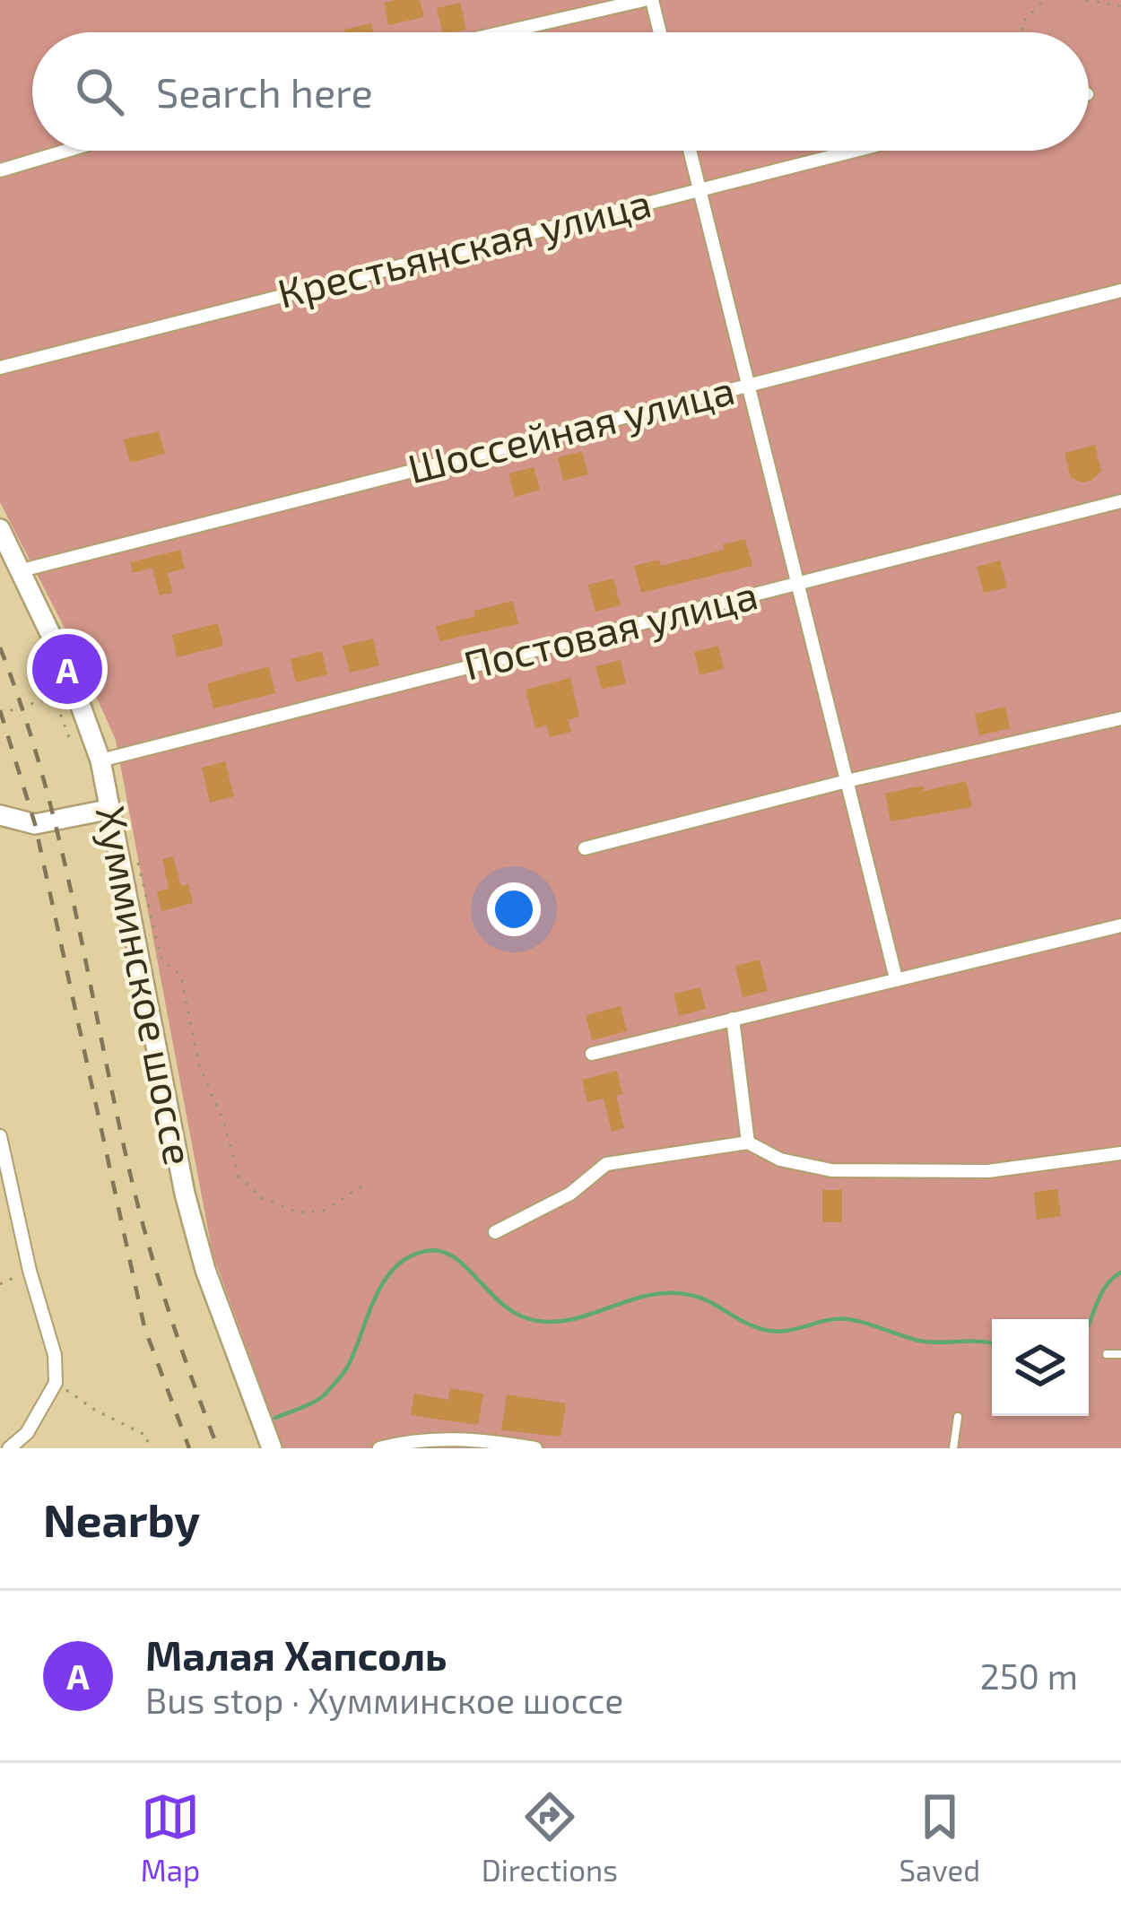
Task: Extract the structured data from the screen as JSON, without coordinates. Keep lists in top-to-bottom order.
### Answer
{
  "streets": {
    "main road": ["Хумминское шоссе"],
    "street": ["Крестьянская улица", "Шоссейная улица", "Постовая улица"]
  },
  "crossings": [
    ["Шоссейная улица", "Хумминское шоссе"],
    ["Постовая улица", "Хумминское шоссе"]
  ],
  "page": {
    "search": "Search here",
    "pins": "A",
    "heading": "Nearby",
    "list": [
      {
        "mark": "A",
        "name": "Малая Хапсоль",
        "note": "Bus stop · Хумминское шоссе",
        "value": "250 m"
      }
    ],
    "nav": ["Map", "Directions", "Saved"]
  }
}
